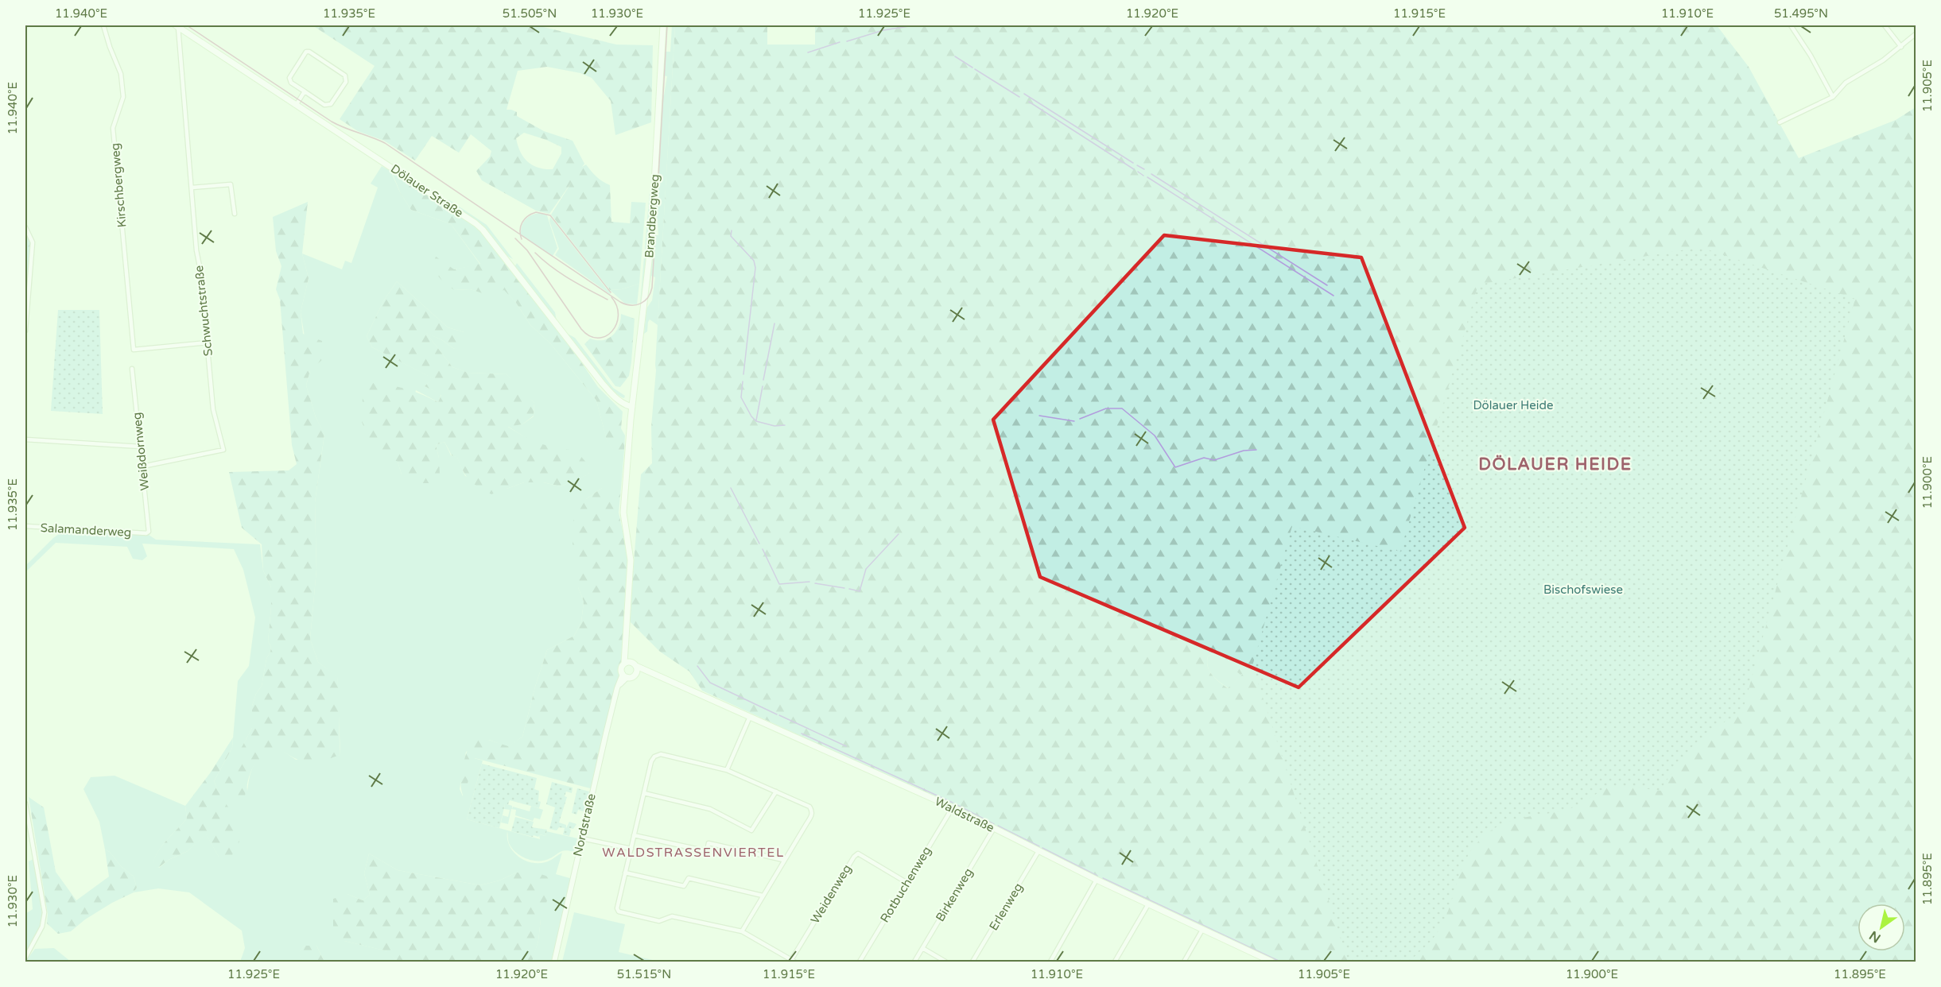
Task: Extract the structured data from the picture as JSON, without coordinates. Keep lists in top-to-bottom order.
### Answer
{
  "streets": {
    "main road": [
      "Dölauer Straße",
      "Brandbergweg",
      "Waldstraße",
      "Nordstraße"
    ],
    "street": [
      "Kirschbergweg",
      "Schwuchtstraße",
      "Weißdornweg",
      "Salamanderweg",
      "Rotbuchenweg",
      "Weidenweg",
      "Birkenweg",
      "Erlenweg"
    ]
  },
  "crossings": [
    ["Kirschbergweg", "Schwuchtstraße"],
    ["Dölauer Straße", "Brandbergweg"],
    ["Dölauer Straße", "Schwuchtstraße"],
    ["Dölauer Straße", "Nordstraße"],
    ["Brandbergweg", "Nordstraße"],
    ["Schwuchtstraße", "Weißdornweg"],
    ["Weißdornweg", "Salamanderweg"],
    ["Waldstraße", "Rotbuchenweg"],
    ["Waldstraße", "Birkenweg"],
    ["Waldstraße", "Erlenweg"],
    ["Rotbuchenweg", "Weidenweg"]
  ],
  "districts": ["DÖLAUER HEIDE", "WALDSTRASSENVIERTEL"],
  "parks": ["Dölauer Heide", "Bischofswiese"],
  "north": "bottom left",
  "coordinates": [
    "11.940°E",
    "11.935°E",
    "51.505°N",
    "11.930°E",
    "11.925°E",
    "11.920°E",
    "11.915°E",
    "11.910°E",
    "51.495°N",
    "11.905°E",
    "11.900°E",
    "11.895°E",
    "51.515°N"
  ]
}
